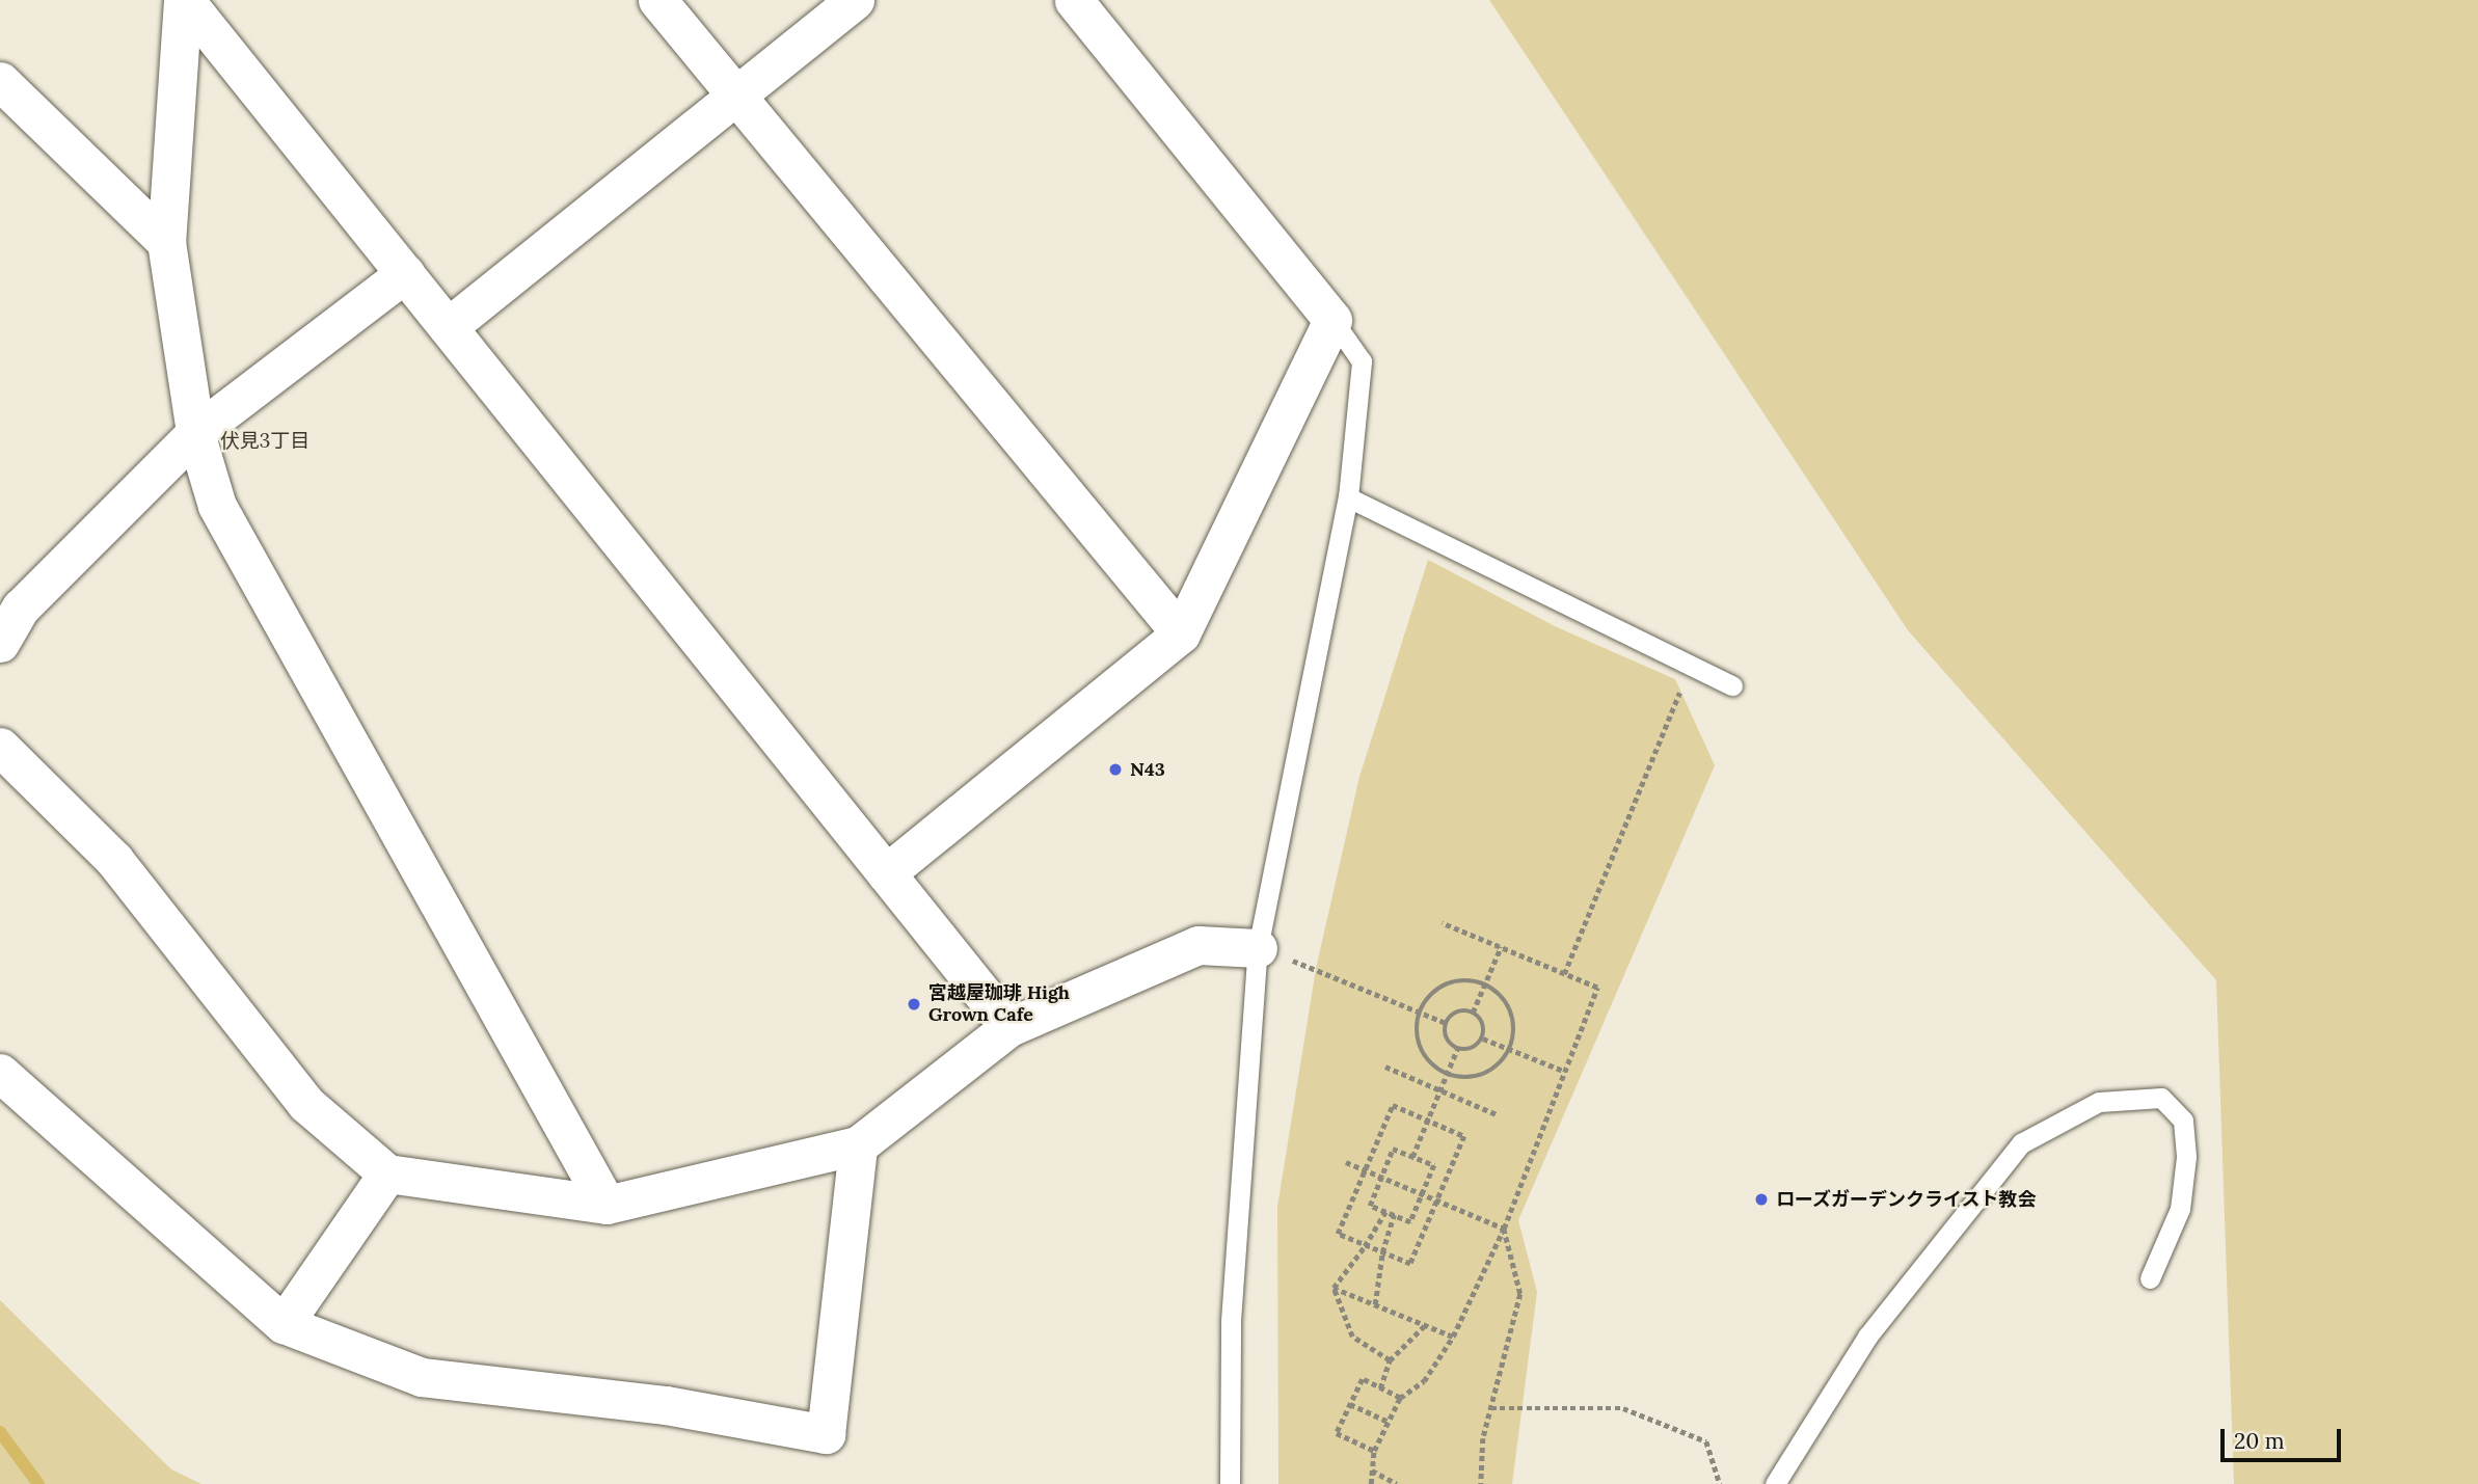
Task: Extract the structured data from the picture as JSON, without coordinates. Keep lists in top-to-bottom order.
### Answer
{
  "districts": ["伏見3丁目"],
  "places": ["N43", "宮越屋珈琲 High Grown Cafe", "ローズガーデンクライスト教会"],
  "scale_bar": "20 m"
}
